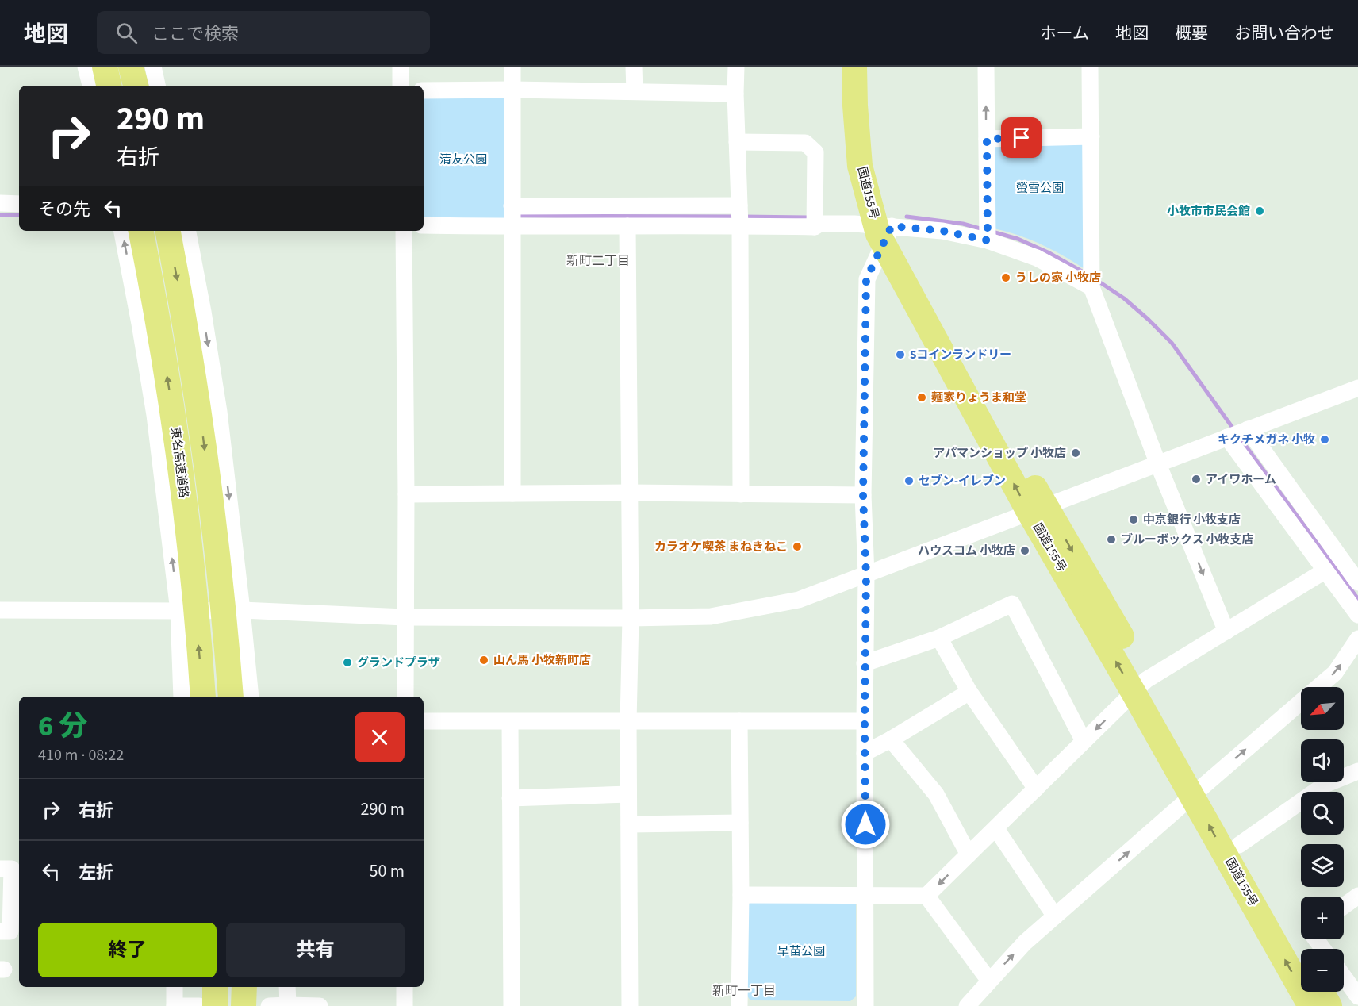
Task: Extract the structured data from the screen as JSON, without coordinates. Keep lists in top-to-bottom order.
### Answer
{
  "streets": {
    "highway": ["国道155号", "東名高速道路"]
  },
  "districts": ["新町二丁目", "新町一丁目"],
  "parks": ["清友公園", "螢雪公園", "早苗公園"],
  "places": [
    "小牧市市民会館",
    "うしの家 小牧店",
    "Sコインランドリー",
    "麺家りょうま和堂",
    "キクチメガネ 小牧",
    "アパマンショップ 小牧店",
    "アイワホーム",
    "セブン-イレブン",
    "中京銀行 小牧支店",
    "ブルーボックス 小牧支店",
    "カラオケ喫茶 まねきねこ",
    "ハウスコム 小牧店",
    "山ん馬 小牧新町店",
    "グランドプラザ"
  ],
  "north": "bottom left",
  "page": {
    "header": "地図",
    "search": "ここで検索",
    "nav": [
      "ホーム",
      "地図",
      "概要",
      "お問い合わせ"
    ],
    "turn": ["290 m", "右折"],
    "then": "その先",
    "map_buttons": ["+", "−"],
    "heading": ["6 分", "410 m · 08:22"],
    "list": [
      {
        "name": "右折",
        "value": "290 m"
      },
      {
        "name": "左折",
        "value": "50 m"
      }
    ],
    "buttons": ["終了", "共有"]
  }
}
